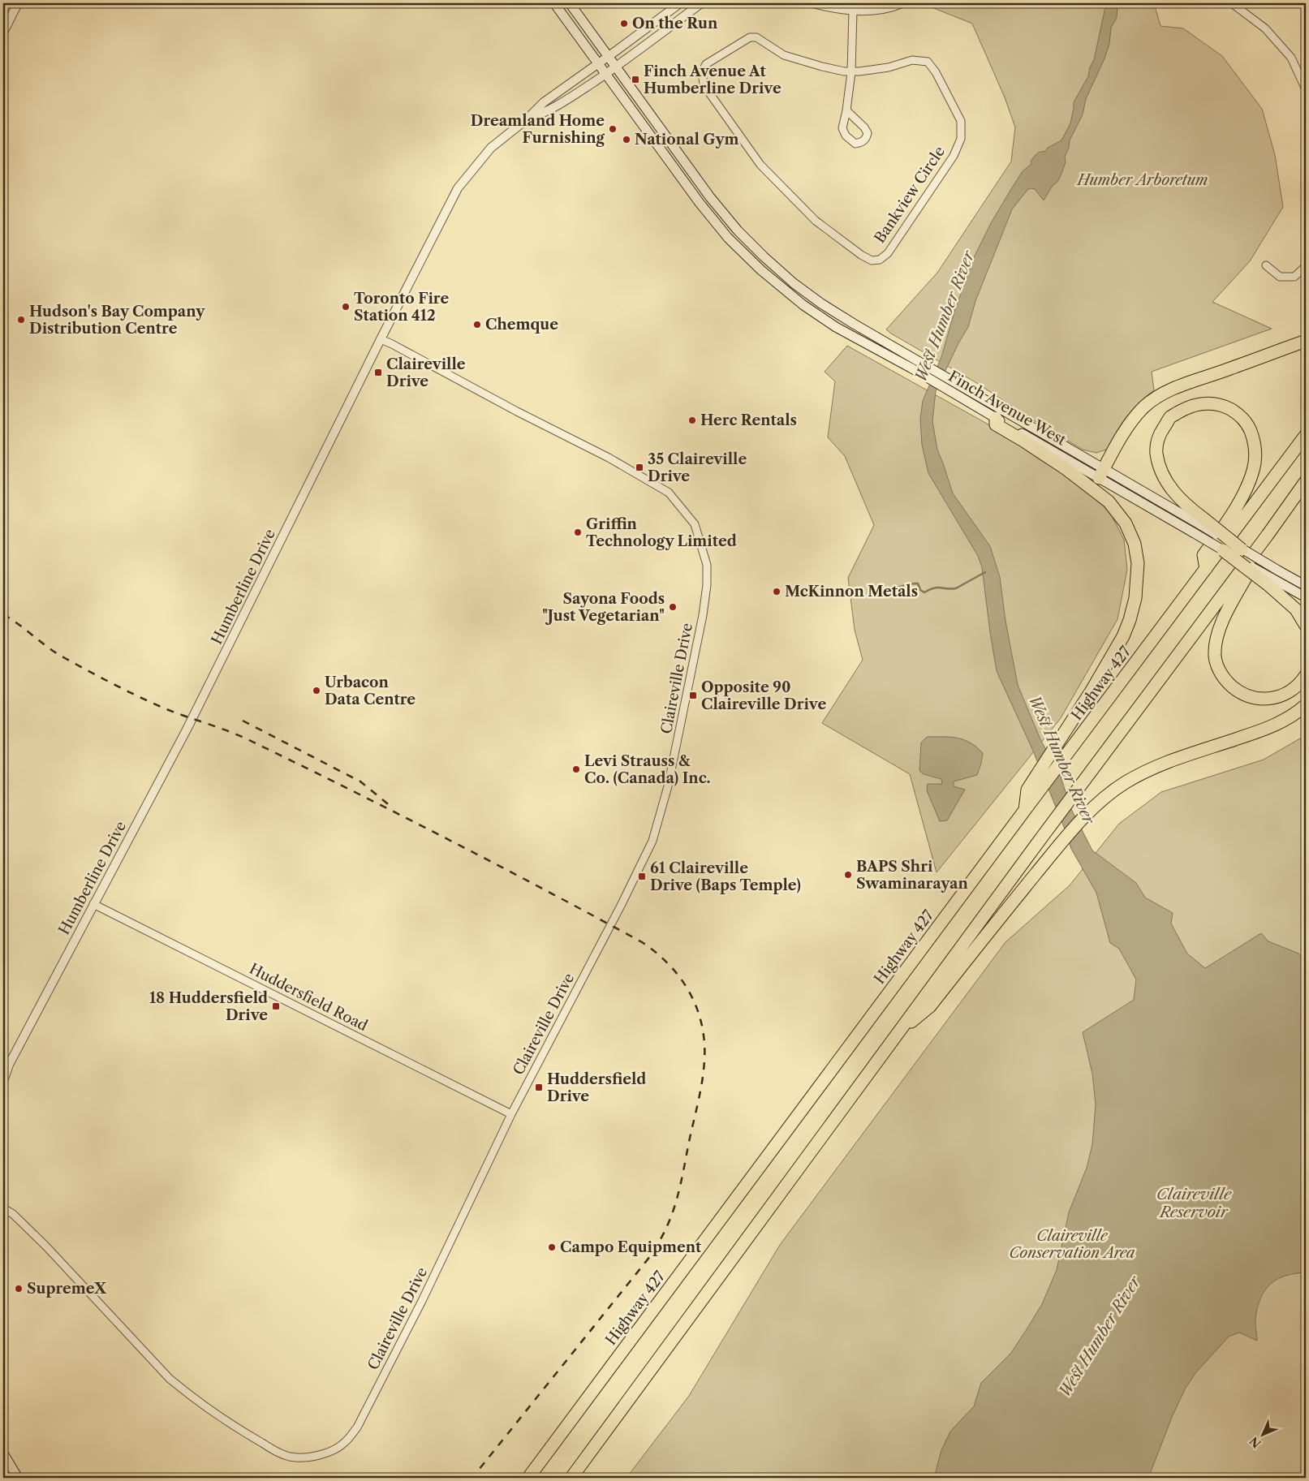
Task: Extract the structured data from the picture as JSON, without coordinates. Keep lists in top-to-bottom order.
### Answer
{
  "streets": {
    "highway": ["Highway 427"],
    "main road": ["Finch Avenue West"],
    "street": [
      "Bankview Circle",
      "Humberline Drive",
      "Claireville Drive",
      "Huddersfield Road"
    ]
  },
  "crossings": [
    ["Finch Avenue West", "Humberline Drive"],
    ["Humberline Drive", "Claireville Drive"],
    ["Humberline Drive", "Huddersfield Road"],
    ["Claireville Drive", "Huddersfield Road"]
  ],
  "water": ["West Humber River", "Claireville Reservoir"],
  "parks": ["Humber Arboretum", "Claireville Conservation Area"],
  "places": {
    "other": [
      "On the Run",
      "Dreamland Home Furnishing",
      "National Gym",
      "Toronto Fire Station 412",
      "Hudson's Bay Company Distribution Centre",
      "Chemque",
      "Herc Rentals",
      "Griffin Technology Limited",
      "McKinnon Metals",
      "Sayona Foods \"Just Vegetarian\"",
      "Urbacon Data Centre",
      "Levi Strauss & Co. (Canada) Inc.",
      "BAPS Shri Swaminarayan",
      "Campo Equipment",
      "SupremeX"
    ],
    "transit": [
      "Finch Avenue At Humberline Drive",
      "Claireville Drive",
      "35 Claireville Drive",
      "Opposite 90 Claireville Drive",
      "61 Claireville Drive (Baps Temple)",
      "18 Huddersfield Drive",
      "Huddersfield Drive"
    ]
  },
  "north": "bottom left"
}
